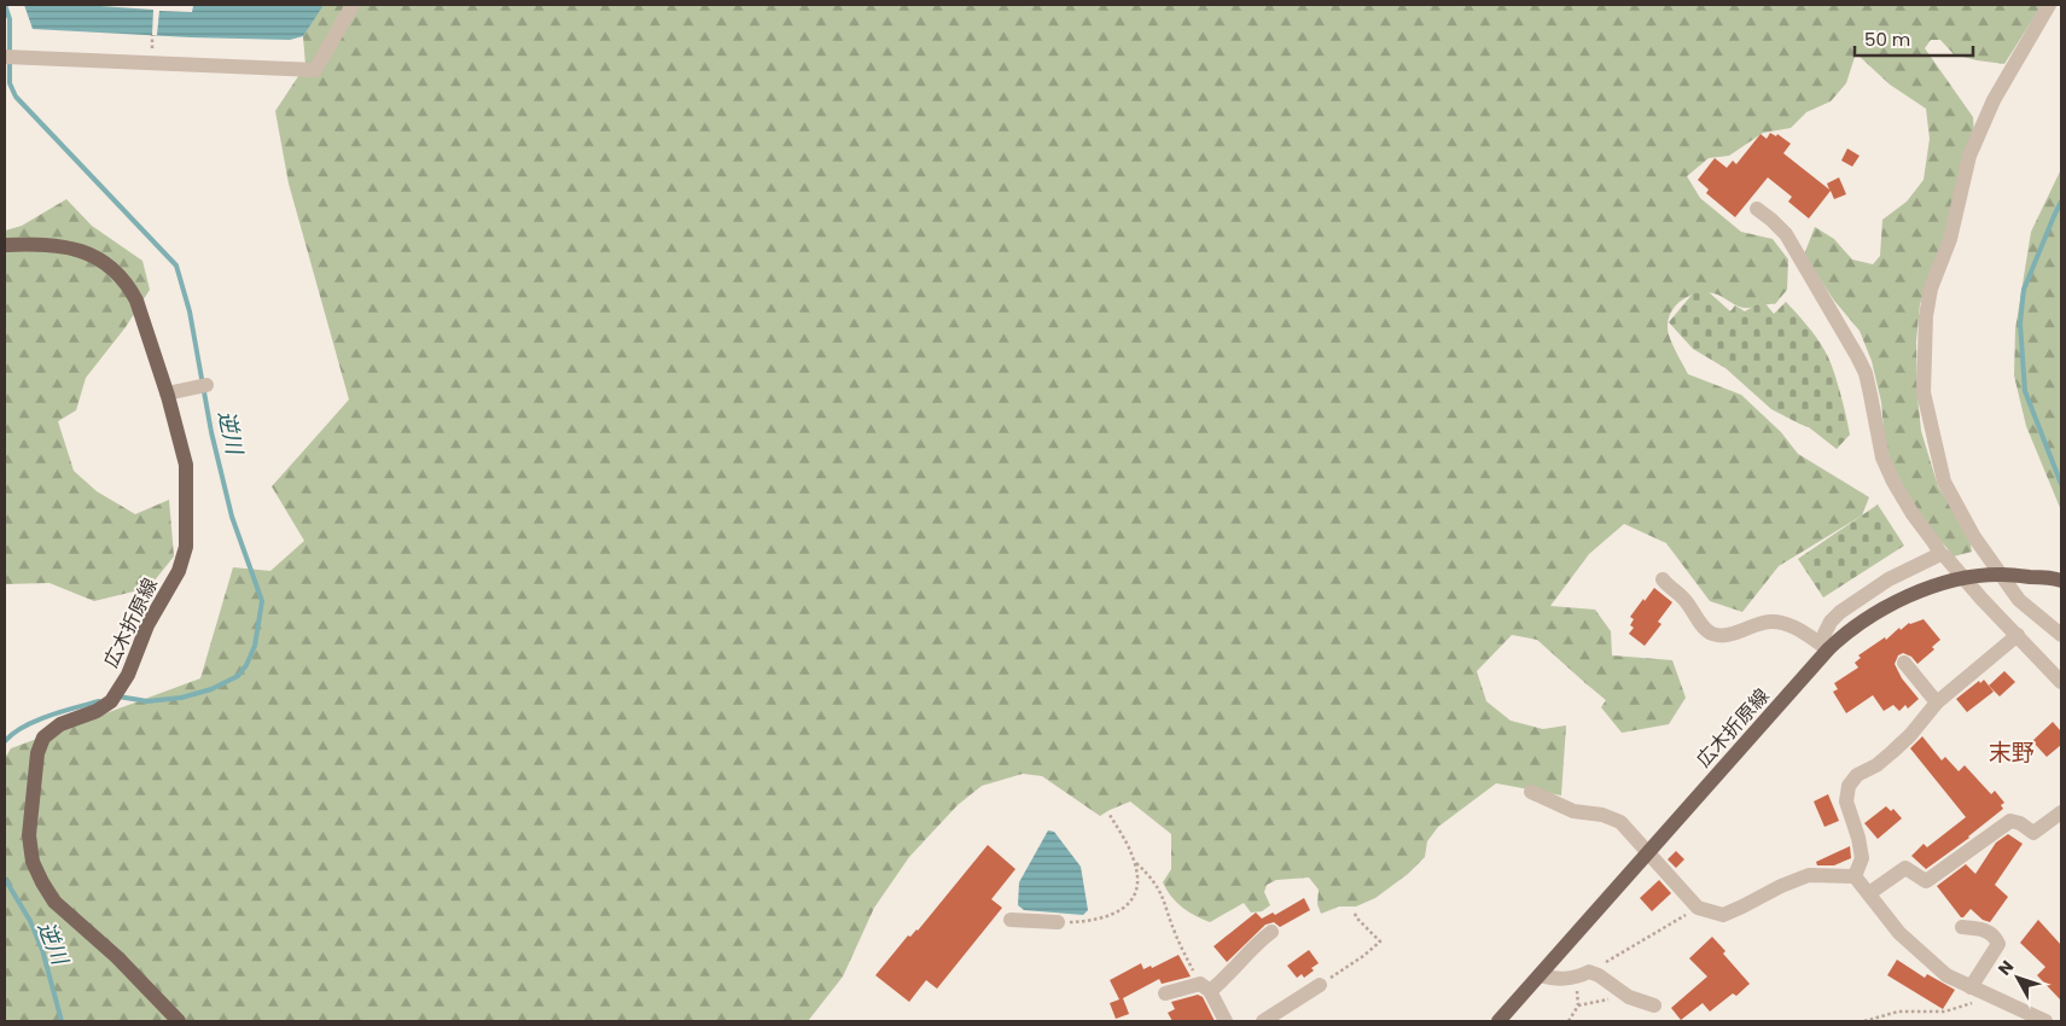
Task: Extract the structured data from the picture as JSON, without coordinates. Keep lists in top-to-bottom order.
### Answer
{
  "streets": {
    "main road": ["広木折原線"]
  },
  "districts": ["末野"],
  "water": ["逆川"],
  "scale_bar": "50 m",
  "north": "top left"
}
